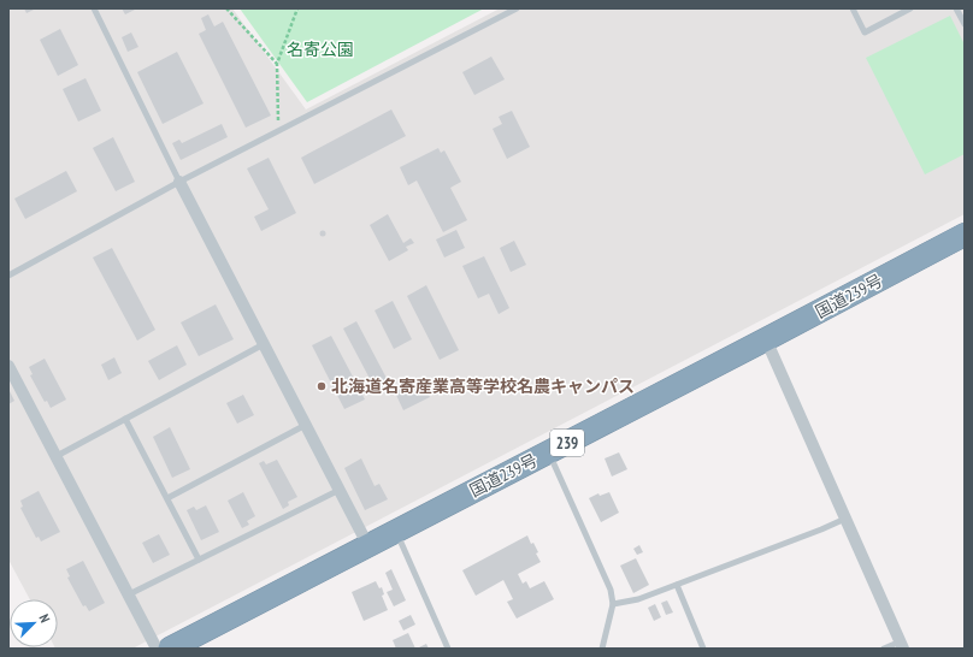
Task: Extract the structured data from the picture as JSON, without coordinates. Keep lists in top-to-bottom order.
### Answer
{
  "streets": {
    "highway": ["国道239号", "239"]
  },
  "parks": ["名寄公園"],
  "places": ["北海道名寄産業高等学校名農キャンパス"],
  "north": "top right"
}
